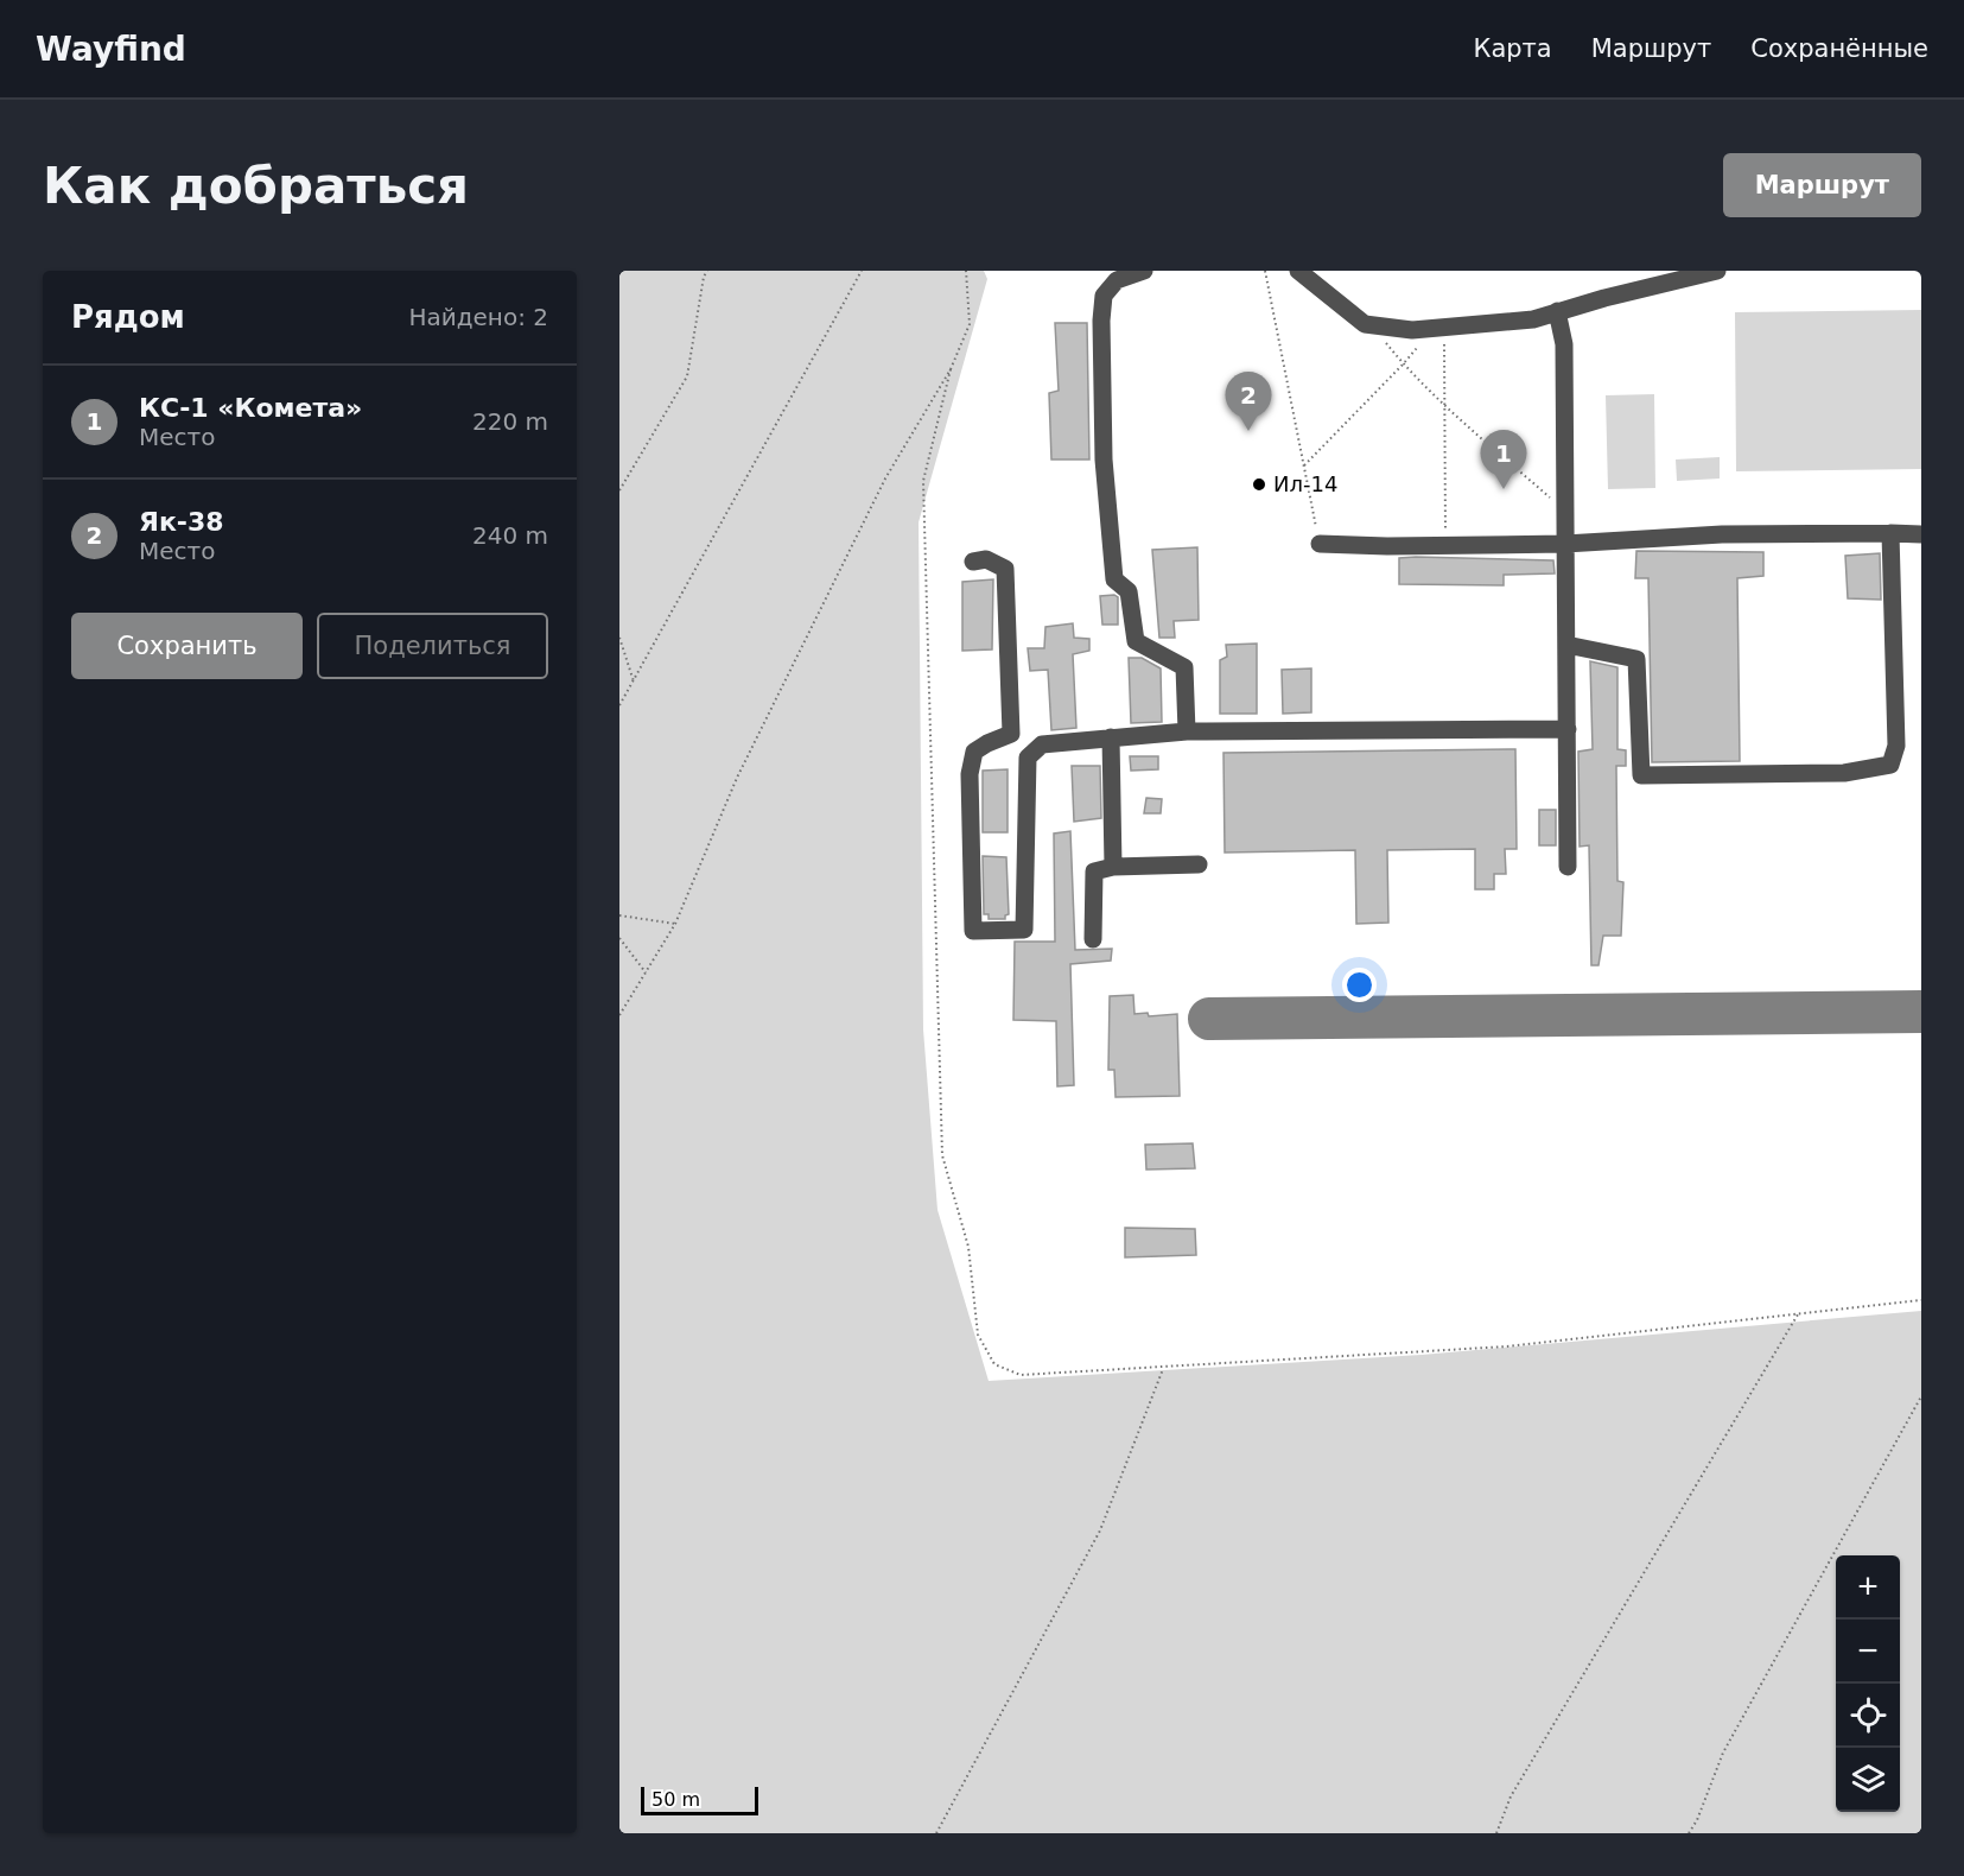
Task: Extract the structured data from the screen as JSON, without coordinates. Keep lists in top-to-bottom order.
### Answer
{
  "places": ["Ил-14"],
  "scale_bar": "50 m",
  "page": {
    "header": "Wayfind",
    "nav": ["Карта", "Маршрут", "Сохранённые"],
    "buttons": [
      "Маршрут",
      ["Сохранить", "Поделиться"]
    ],
    "title": "Как добраться",
    "heading": ["Рядом", "Найдено: 2"],
    "list": [
      {
        "mark": "1",
        "name": "КС-1 «Комета»",
        "note": "Место",
        "value": "220 m"
      },
      {
        "mark": "2",
        "name": "Як-38",
        "note": "Место",
        "value": "240 m"
      }
    ],
    "pins": ["2", "1"],
    "map_buttons": ["+", "−"],
    "scale": "50 m"
  }
}
